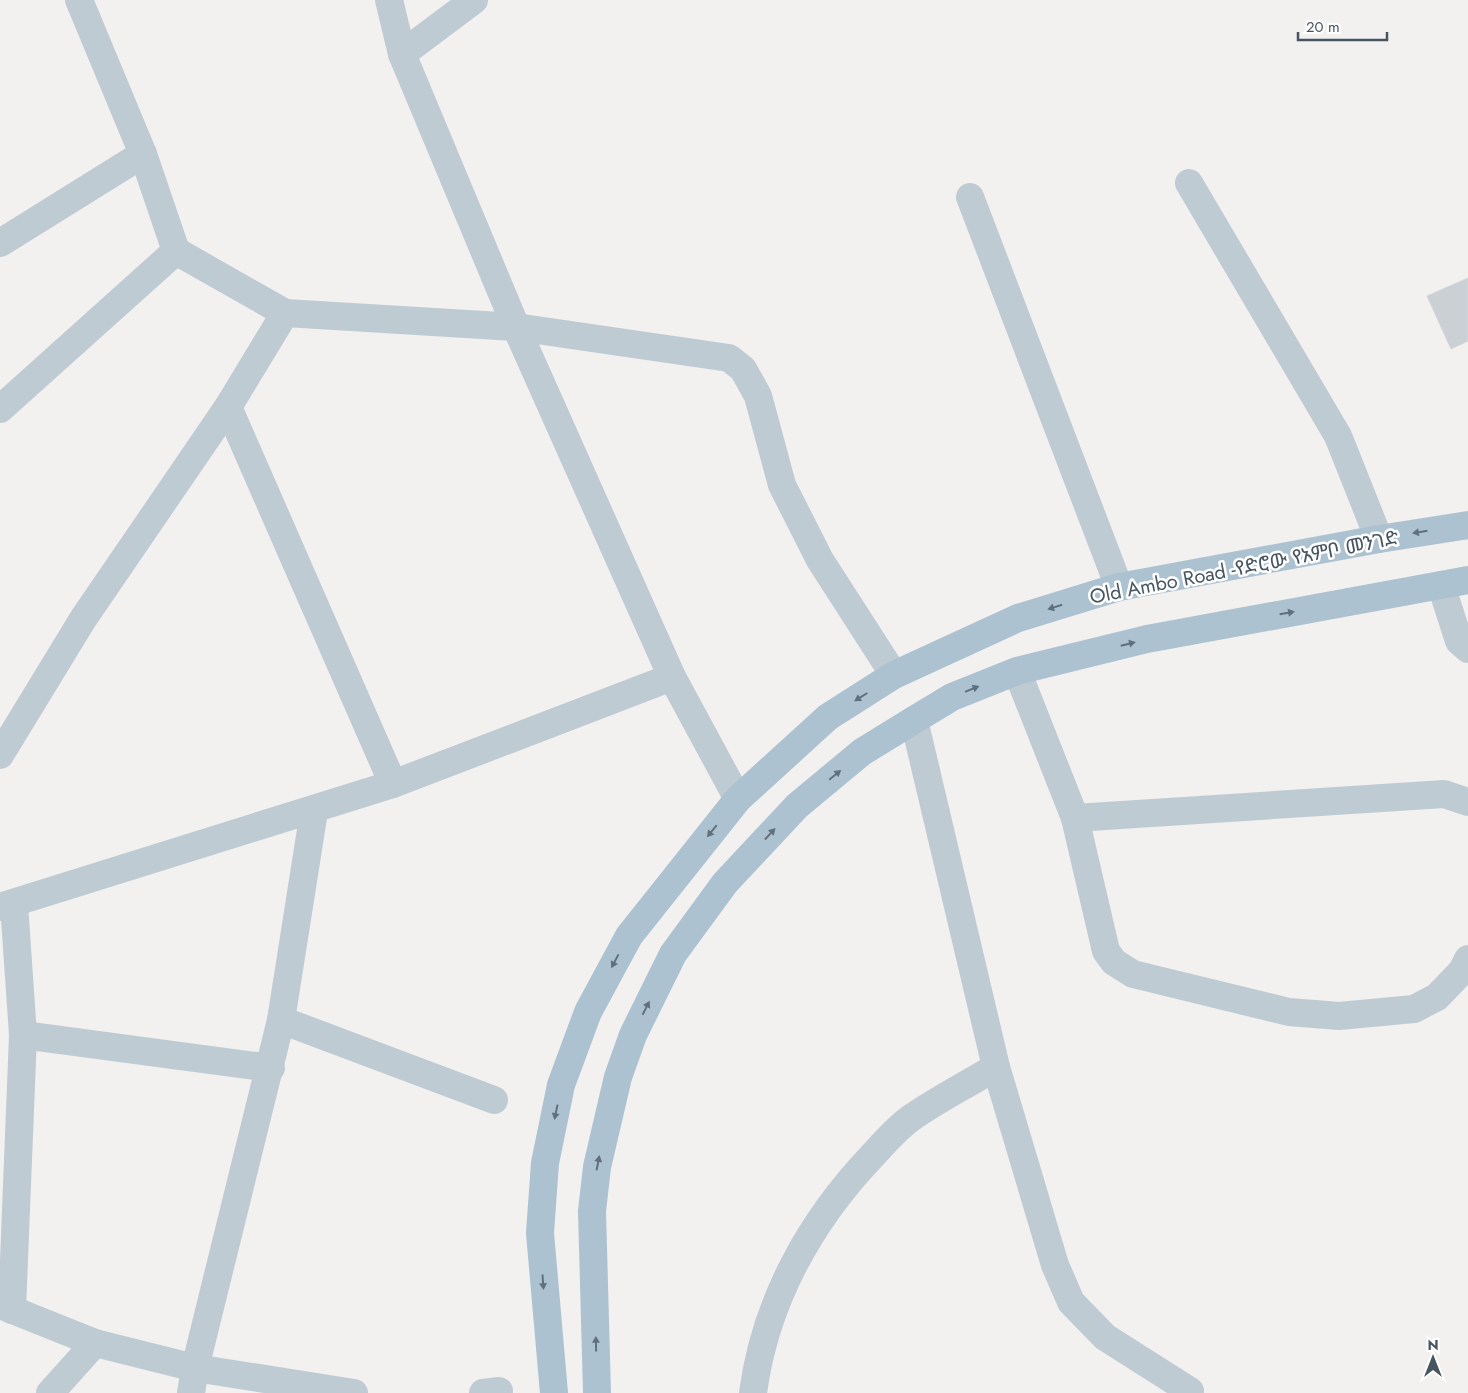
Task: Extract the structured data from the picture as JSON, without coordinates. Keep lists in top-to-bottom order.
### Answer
{
  "streets": {
    "main road": ["Old Ambo Road -የድሮው የአምቦ መንገድ"]
  },
  "scale_bar": "20 m",
  "north": "top"
}
